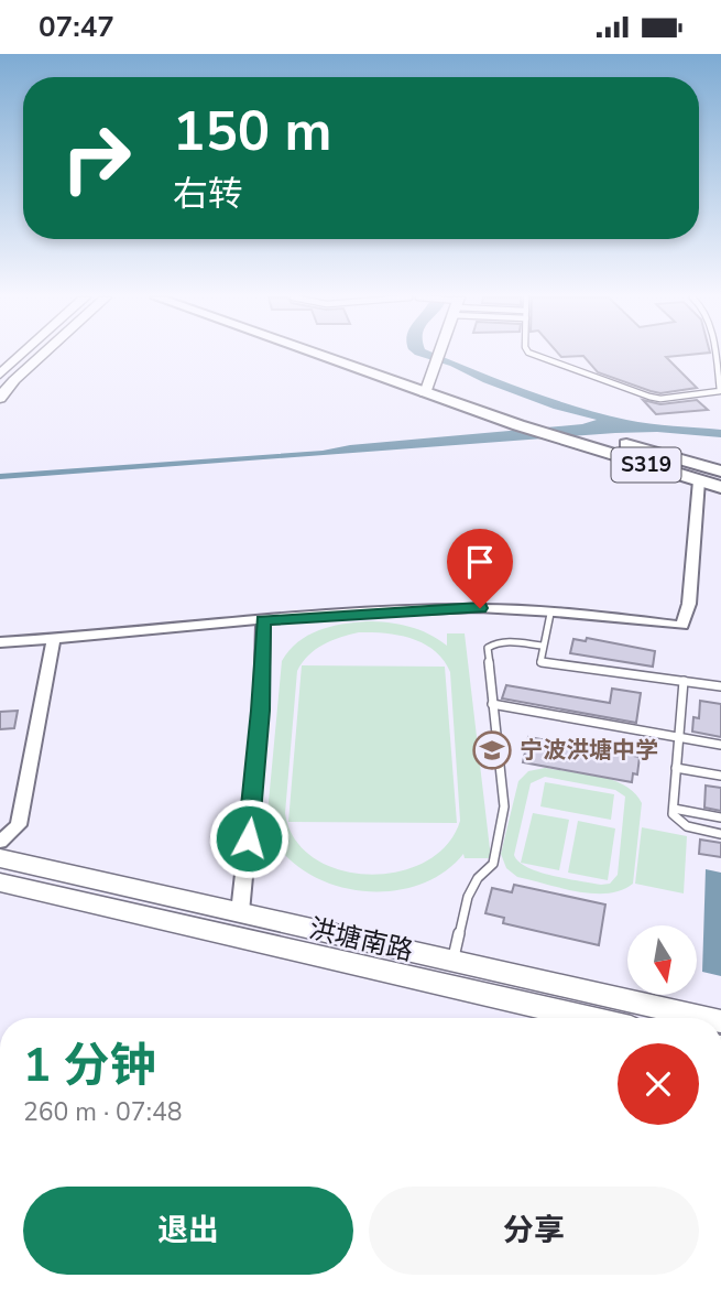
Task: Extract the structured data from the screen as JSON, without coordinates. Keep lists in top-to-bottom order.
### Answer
{
  "streets": {
    "main road": ["S319", "洪塘南路"]
  },
  "places": {
    "school or university": ["宁波洪塘中学"]
  },
  "north": "bottom",
  "page": {
    "status": "07:47",
    "turn": ["150 m", "右转"],
    "heading": ["1 分钟", "260 m · 07:48"],
    "buttons": ["退出", "分享"]
  }
}
